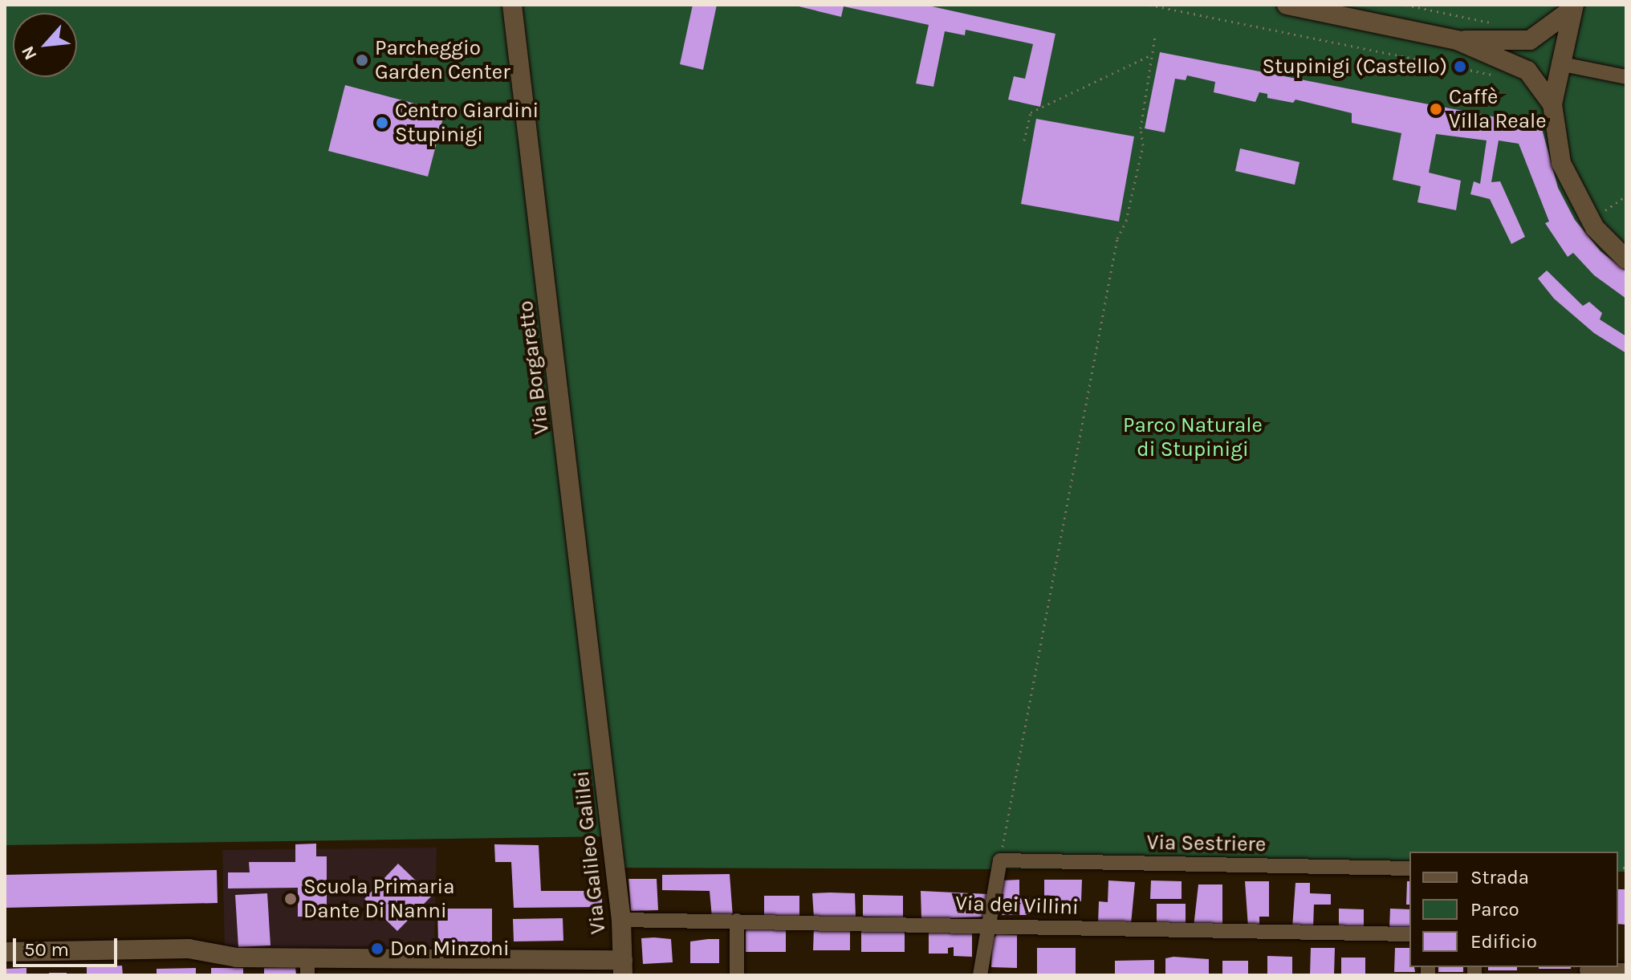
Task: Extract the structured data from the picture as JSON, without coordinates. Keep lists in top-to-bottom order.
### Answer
{
  "streets": {
    "street": [
      "Via Borgaretto",
      "Via Sestriere",
      "Via Galileo Galilei",
      "Via dei Villini"
    ]
  },
  "crossings": [
    ["Via Borgaretto", "Via Galileo Galilei"],
    ["Via Galileo Galilei", "Via dei Villini"]
  ],
  "parks": ["Parco Naturale di Stupinigi"],
  "places": [
    "Parcheggio Garden Center",
    "Stupinigi (Castello)",
    "Caffè Villa Reale",
    "Centro Giardini Stupinigi",
    "Scuola Primaria Dante Di Nanni",
    "Don Minzoni"
  ],
  "legend": ["Strada", "Parco", "Edificio"],
  "scale_bar": "50 m",
  "north": "bottom left"
}
